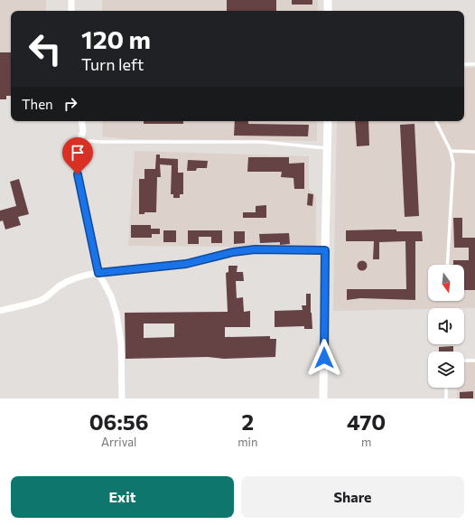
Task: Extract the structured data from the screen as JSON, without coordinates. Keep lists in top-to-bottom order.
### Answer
{
  "north": "bottom",
  "page": {
    "turn": ["120 m", "Turn left"],
    "then": "Then",
    "eta": [
      "06:56",
      "Arrival",
      "2",
      "min",
      "470",
      "m"
    ],
    "buttons": ["Exit", "Share"]
  }
}
